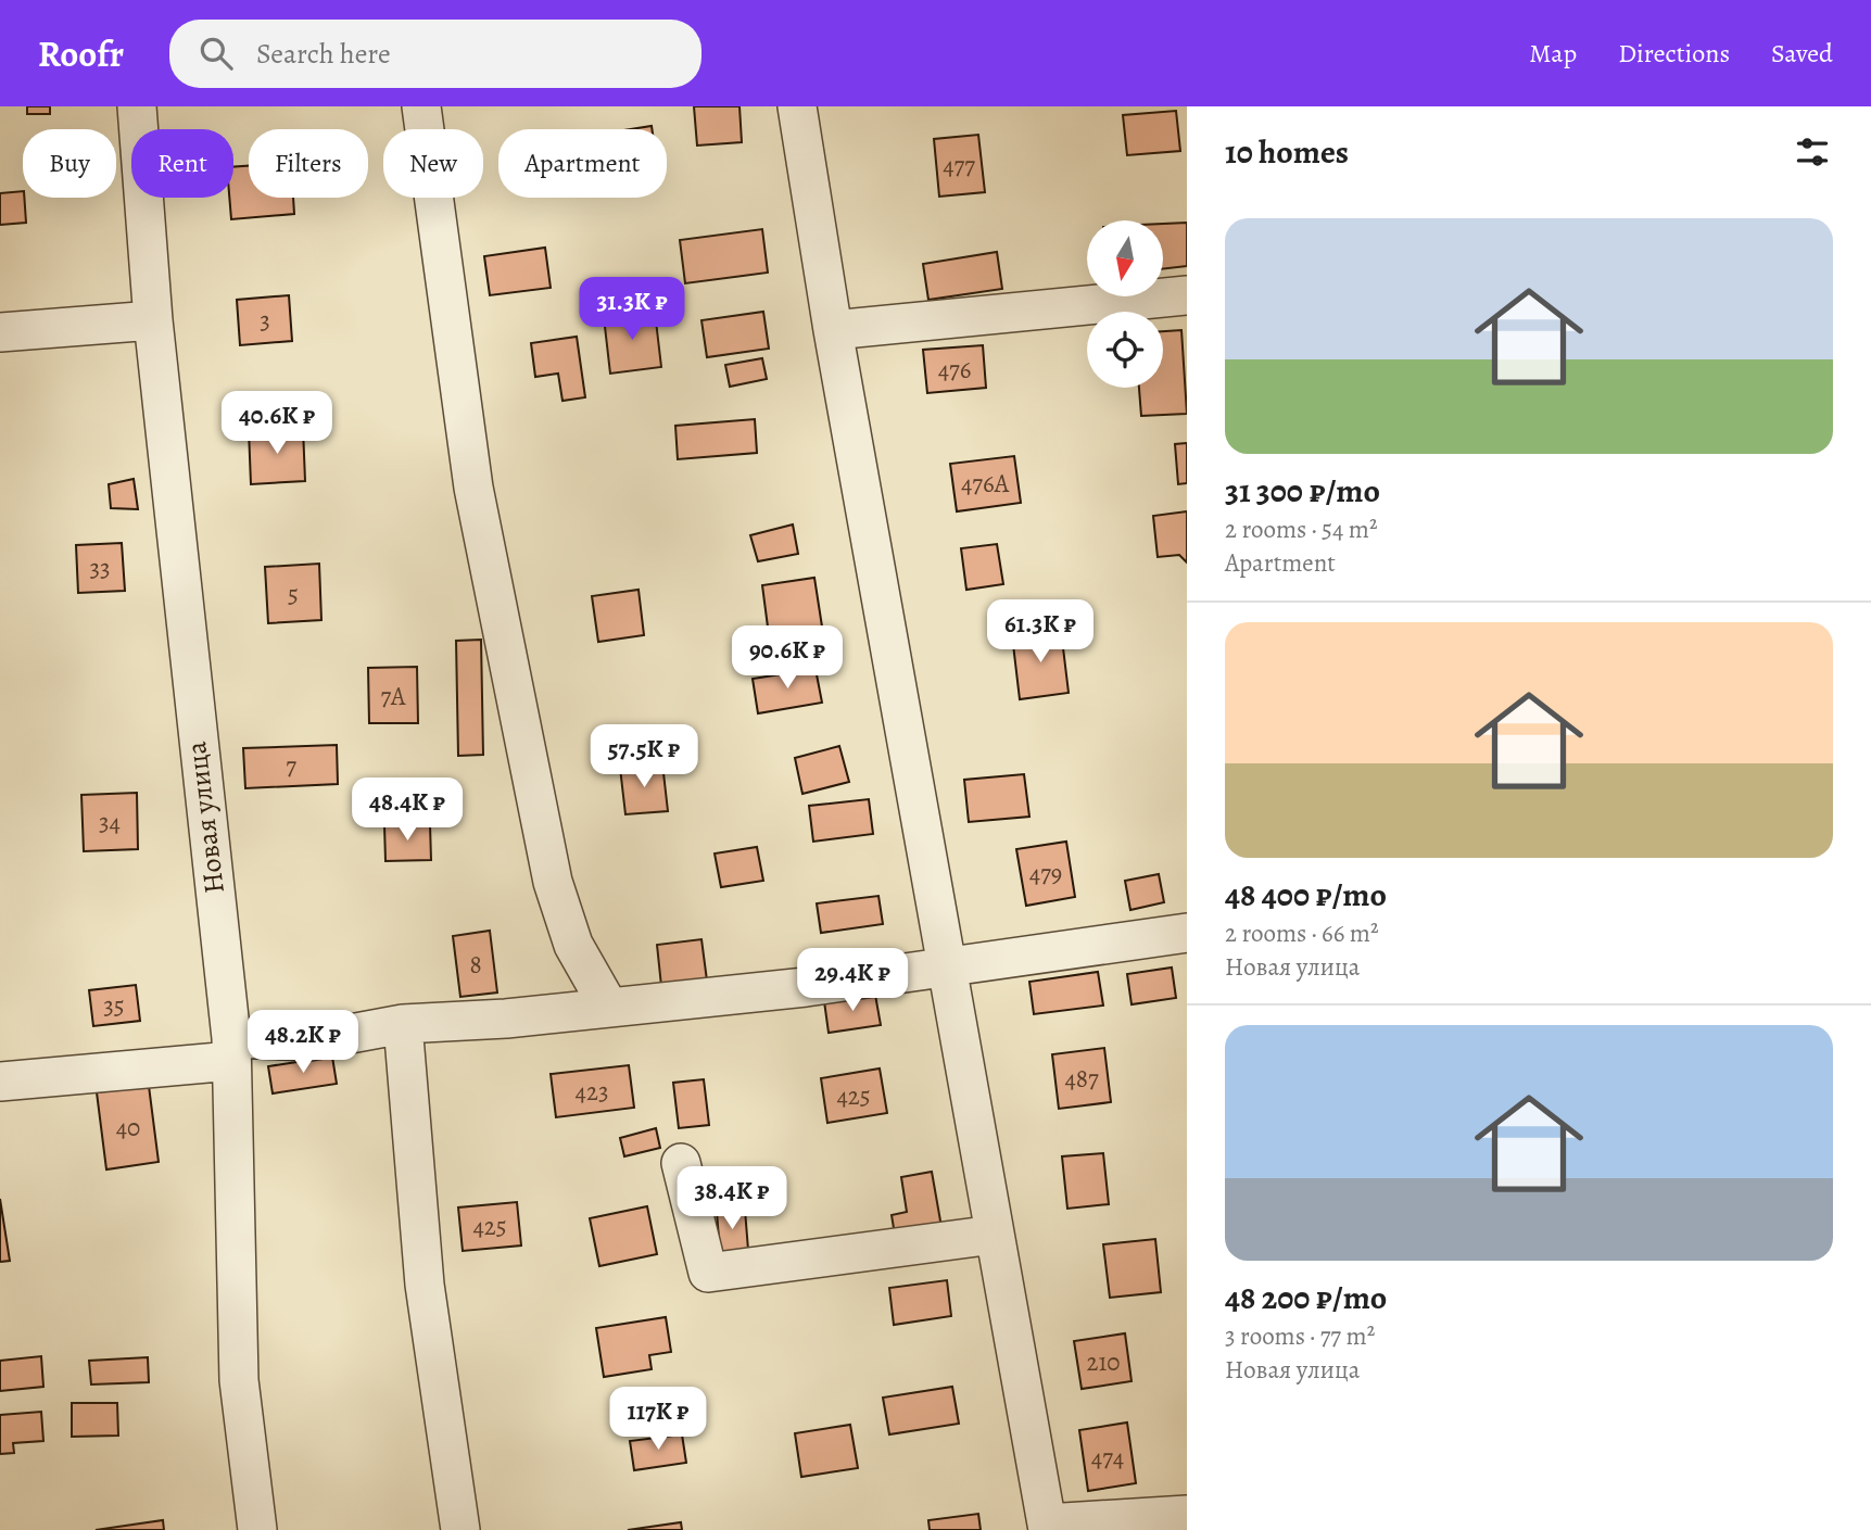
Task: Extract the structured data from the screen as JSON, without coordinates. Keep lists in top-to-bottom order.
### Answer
{
  "streets": {
    "street": ["Новая улица"]
  },
  "house_numbers": [
    "477",
    "3",
    "476",
    "476А",
    "33",
    "5",
    "7А",
    "7",
    "34",
    "479",
    "8",
    "35",
    "487",
    "423",
    "425",
    "40",
    "425",
    "210",
    "474"
  ],
  "north": "bottom",
  "page": {
    "header": "Roofr",
    "search": "Search here",
    "nav": ["Map", "Directions", "Saved"],
    "heading": "10 homes",
    "chip": [
      "Buy",
      "Rent",
      "Filters",
      "New",
      "Apartment"
    ],
    "list": [
      {
        "name": "31 300 ₽/mo",
        "note": "2 rooms · 54 m² · Apartment"
      },
      {
        "name": "48 400 ₽/mo",
        "note": "2 rooms · 66 m² · Новая улица"
      },
      {
        "name": "48 200 ₽/mo",
        "note": "3 rooms · 77 m² · Новая улица"
      }
    ],
    "price": [
      "31.3K ₽",
      "40.6K ₽",
      "61.3K ₽",
      "90.6K ₽",
      "57.5K ₽",
      "48.4K ₽",
      "29.4K ₽",
      "48.2K ₽",
      "38.4K ₽",
      "117K ₽"
    ]
  }
}
